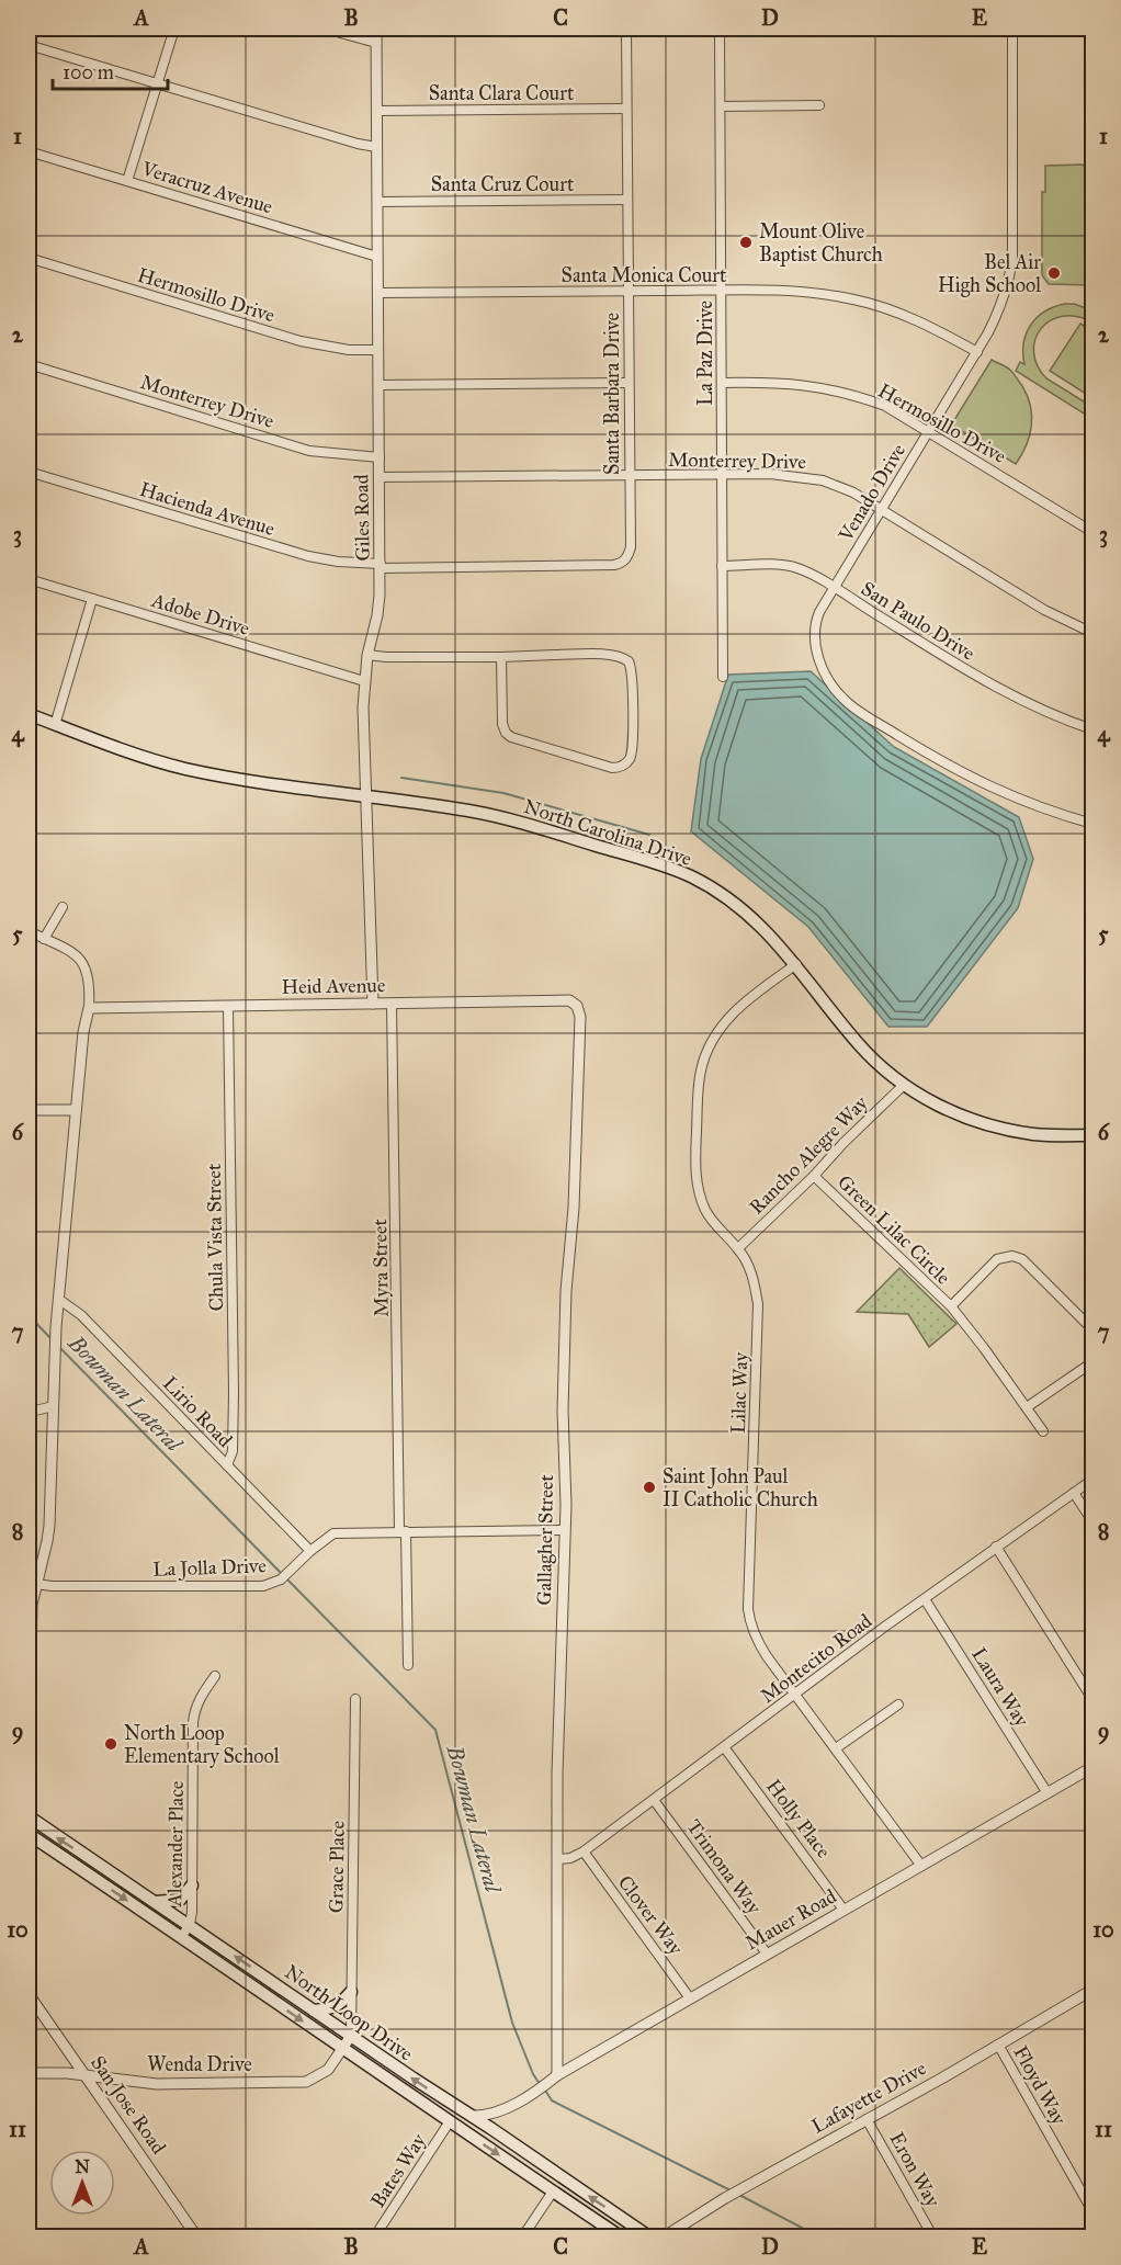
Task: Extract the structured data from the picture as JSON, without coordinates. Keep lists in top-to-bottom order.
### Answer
{
  "streets": {
    "main road": ["North Carolina Drive", "North Loop Drive"],
    "street": [
      "Santa Clara Court",
      "Santa Cruz Court",
      "Veracruz Avenue",
      "Santa Monica Court",
      "Hermosillo Drive",
      "La Paz Drive",
      "Santa Barbara Drive",
      "Monterrey Drive",
      "Venado Drive",
      "Hacienda Avenue",
      "Giles Road",
      "Adobe Drive",
      "San Paulo Drive",
      "Heid Avenue",
      "Rancho Alegre Way",
      "Green Lilac Circle",
      "Chula Vista Street",
      "Myra Street",
      "Lilac Way",
      "Lirio Road",
      "Gallagher Street",
      "La Jolla Drive",
      "Montecito Road",
      "Laura Way",
      "Holly Place",
      "Alexander Place",
      "Grace Place",
      "Trimona Way",
      "Clover Way",
      "Mauer Road",
      "Wenda Drive",
      "Floyd Way",
      "Lafayette Drive",
      "San Jose Road",
      "Eron Way",
      "Bates Way"
    ]
  },
  "crossings": [
    ["Santa Clara Court", "Santa Barbara Drive"],
    ["Santa Clara Court", "Giles Road"],
    ["Santa Cruz Court", "Santa Barbara Drive"],
    ["Santa Cruz Court", "Giles Road"],
    ["Veracruz Avenue", "Giles Road"],
    ["Santa Monica Court", "La Paz Drive"],
    ["Santa Monica Court", "Santa Barbara Drive"],
    ["Santa Monica Court", "Venado Drive"],
    ["Santa Monica Court", "Giles Road"],
    ["Hermosillo Drive", "La Paz Drive"],
    ["Hermosillo Drive", "Venado Drive"],
    ["Hermosillo Drive", "Giles Road"],
    ["La Paz Drive", "Monterrey Drive"],
    ["La Paz Drive", "San Paulo Drive"],
    ["Santa Barbara Drive", "Monterrey Drive"],
    ["Santa Barbara Drive", "Hacienda Avenue"],
    ["Monterrey Drive", "Venado Drive"],
    ["Monterrey Drive", "Giles Road"],
    ["Venado Drive", "San Paulo Drive"],
    ["Hacienda Avenue", "Giles Road"],
    ["Giles Road", "Adobe Drive"],
    ["Giles Road", "North Carolina Drive"],
    ["Giles Road", "Heid Avenue"],
    ["North Carolina Drive", "Rancho Alegre Way"],
    ["North Carolina Drive", "Lilac Way"],
    ["Heid Avenue", "Chula Vista Street"],
    ["Heid Avenue", "Myra Street"],
    ["Heid Avenue", "Gallagher Street"],
    ["Rancho Alegre Way", "Green Lilac Circle"],
    ["Rancho Alegre Way", "Lilac Way"],
    ["Chula Vista Street", "Lirio Road"],
    ["Myra Street", "La Jolla Drive"],
    ["Lilac Way", "Montecito Road"],
    ["Lilac Way", "Mauer Road"],
    ["Lirio Road", "La Jolla Drive"],
    ["Gallagher Street", "La Jolla Drive"],
    ["Gallagher Street", "Montecito Road"],
    ["Gallagher Street", "Mauer Road"],
    ["Montecito Road", "Laura Way"],
    ["Montecito Road", "Holly Place"],
    ["Montecito Road", "Trimona Way"],
    ["Montecito Road", "Clover Way"],
    ["Laura Way", "Mauer Road"],
    ["Holly Place", "Mauer Road"],
    ["Alexander Place", "North Loop Drive"],
    ["Grace Place", "North Loop Drive"],
    ["Grace Place", "Wenda Drive"],
    ["Trimona Way", "Mauer Road"],
    ["Clover Way", "Mauer Road"],
    ["Mauer Road", "North Loop Drive"],
    ["North Loop Drive", "Wenda Drive"],
    ["North Loop Drive", "Bates Way"],
    ["Wenda Drive", "San Jose Road"],
    ["Floyd Way", "Lafayette Drive"],
    ["Lafayette Drive", "Eron Way"]
  ],
  "water": ["Bowman Lateral"],
  "places": [
    "Mount Olive Baptist Church",
    "Bel Air High School",
    "Saint John Paul II Catholic Church",
    "North Loop Elementary School"
  ],
  "scale_bar": "100 m",
  "north": "top",
  "grid": {
    "columns": [
      "A",
      "B",
      "C",
      "D",
      "E"
    ],
    "rows": [
      "1",
      "2",
      "3",
      "4",
      "5",
      "6",
      "7",
      "8",
      "9",
      "10",
      "11"
    ]
  }
}
